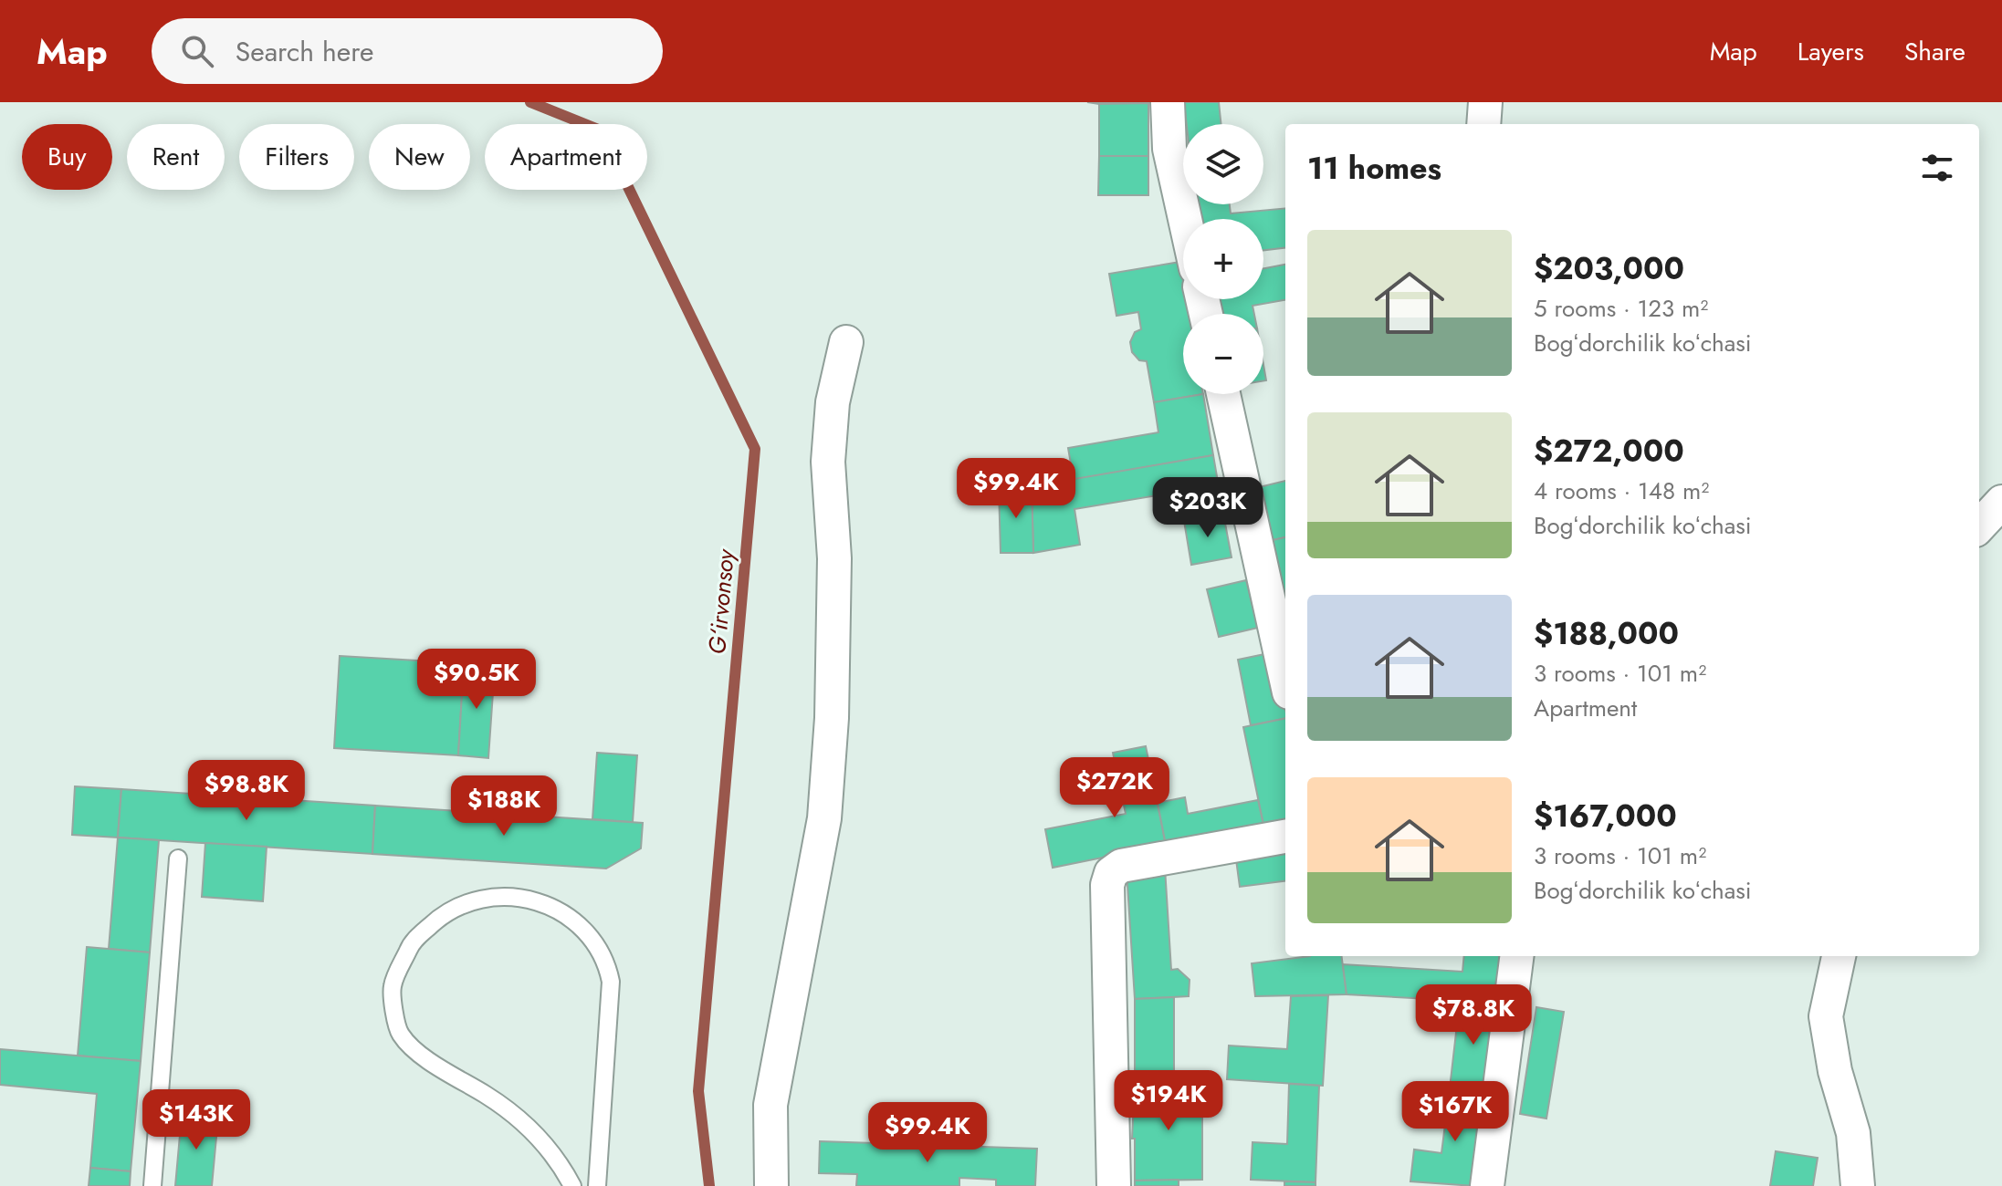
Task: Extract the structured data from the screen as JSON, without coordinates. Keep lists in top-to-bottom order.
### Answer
{
  "water": ["G‘irvonsoy"],
  "page": {
    "header": "Map",
    "search": "Search here",
    "nav": ["Map", "Layers", "Share"],
    "map_buttons": ["+", "−"],
    "chip": [
      "Buy",
      "Rent",
      "Filters",
      "New",
      "Apartment"
    ],
    "heading": "11 homes",
    "list": [
      {
        "name": "$203,000",
        "note": "5 rooms · 123 m² · Bogʻdorchilik koʻchasi"
      },
      {
        "name": "$272,000",
        "note": "4 rooms · 148 m² · Bogʻdorchilik koʻchasi"
      },
      {
        "name": "$188,000",
        "note": "3 rooms · 101 m² · Apartment"
      },
      {
        "name": "$167,000",
        "note": "3 rooms · 101 m² · Bogʻdorchilik koʻchasi"
      }
    ],
    "price": [
      "$99.4K",
      "$203K",
      "$90.5K",
      "$272K",
      "$98.8K",
      "$188K",
      "$78.8K",
      "$194K",
      "$167K",
      "$143K",
      "$99.4K"
    ]
  }
}
